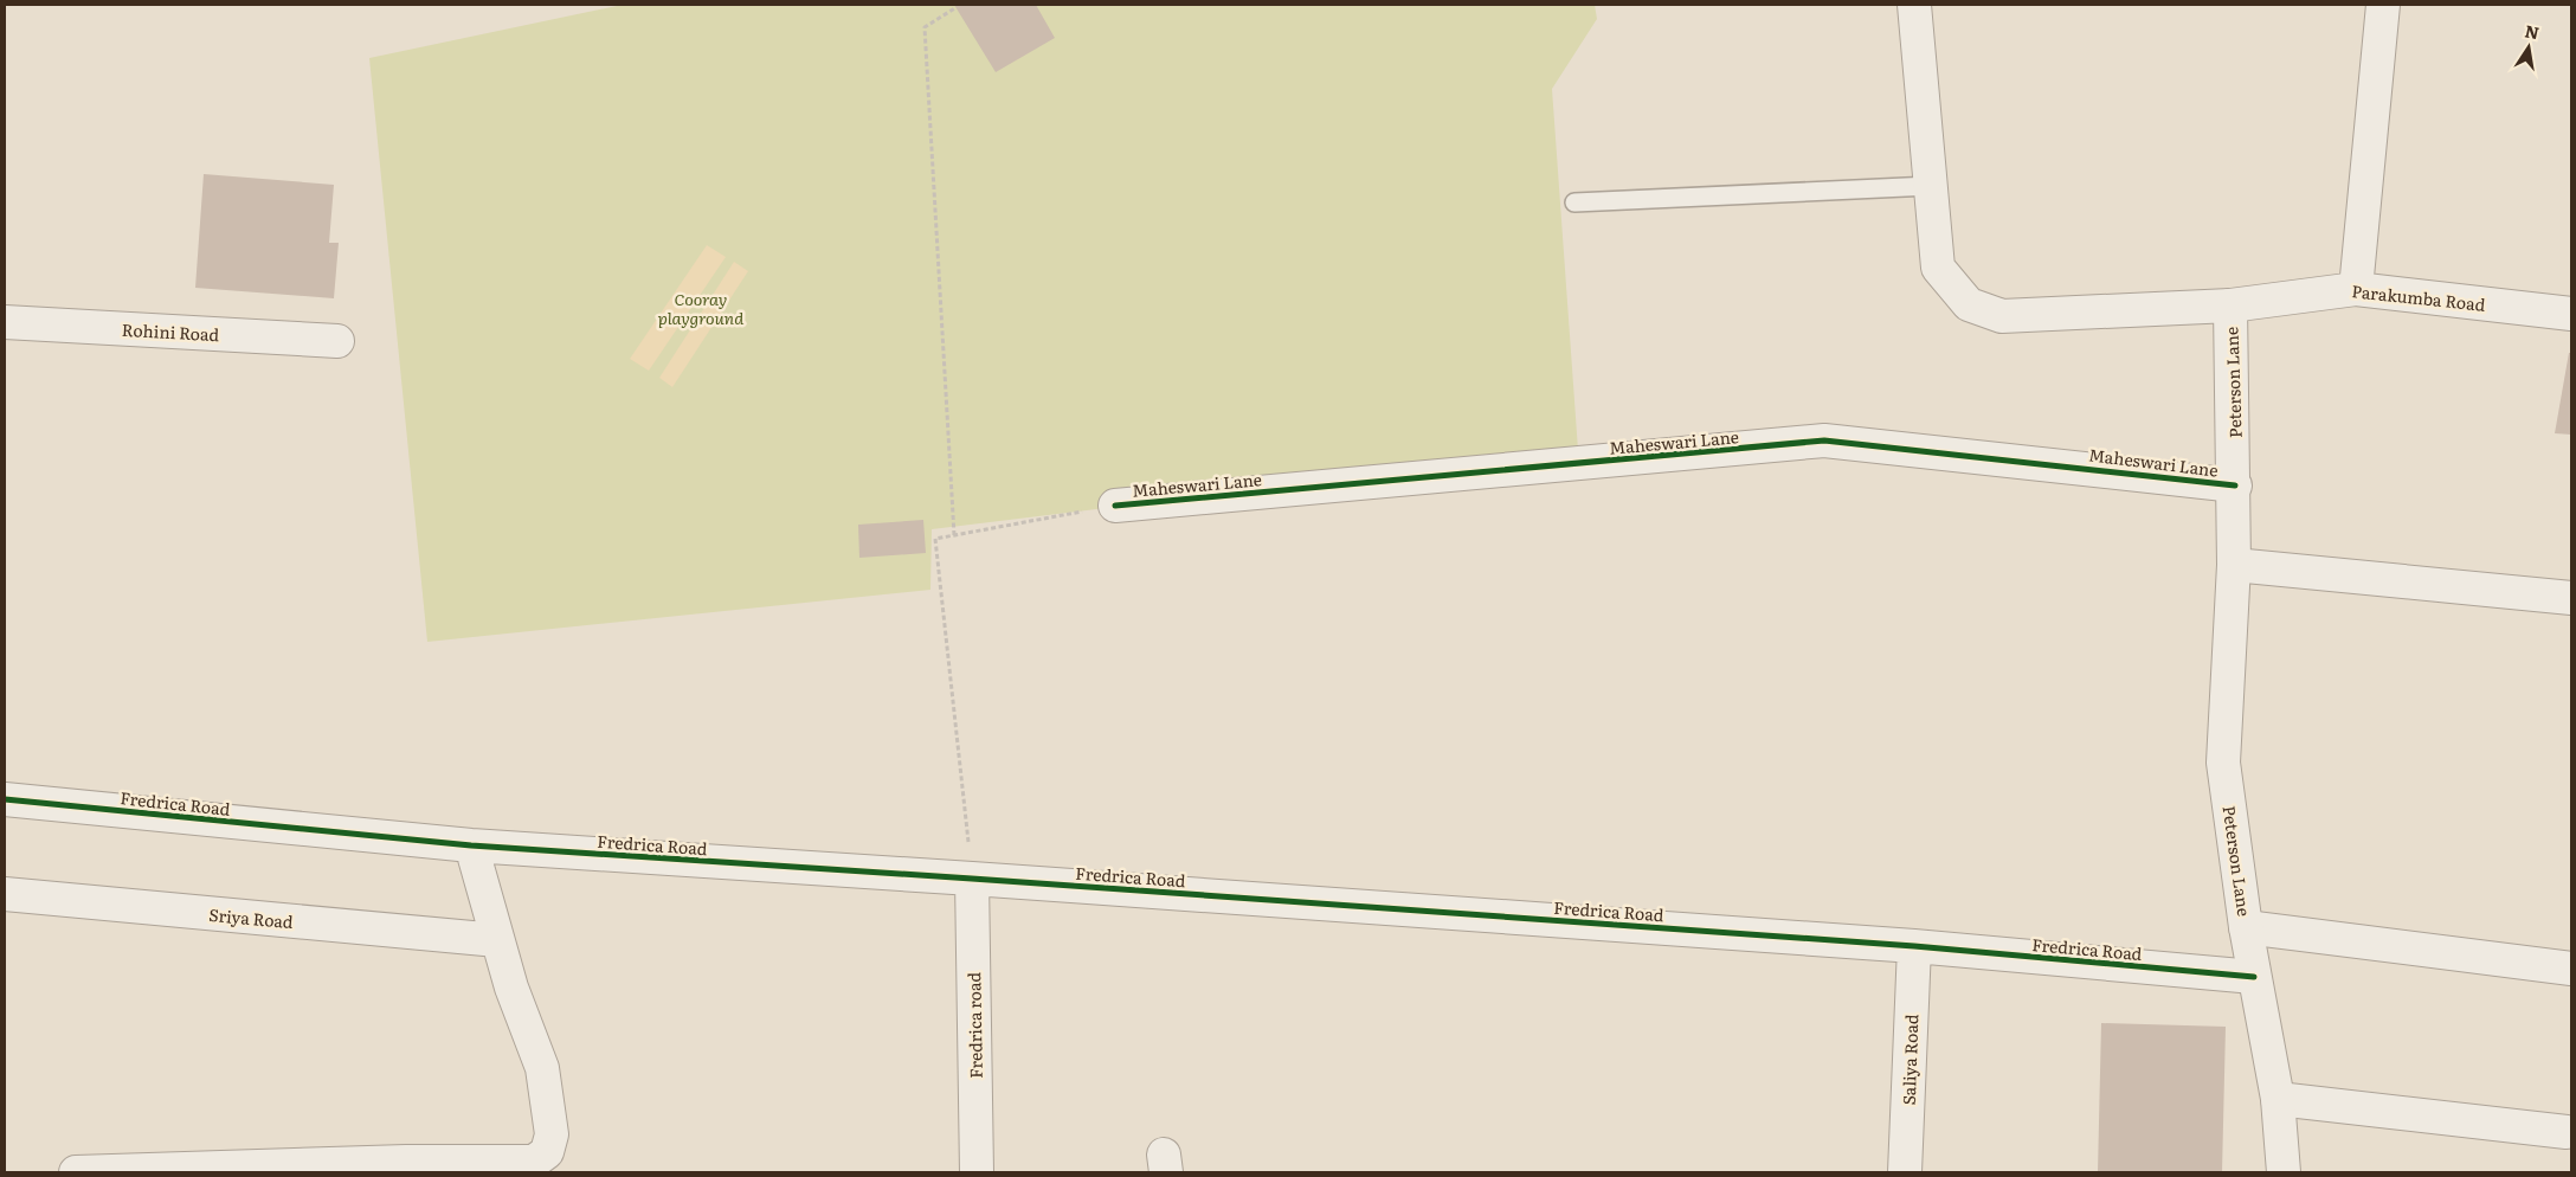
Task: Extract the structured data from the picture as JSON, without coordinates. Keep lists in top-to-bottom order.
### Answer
{
  "streets": {
    "street": [
      "Parakumba Road",
      "Rohini Road",
      "Peterson Lane",
      "Maheswari Lane",
      "Fredrica Road",
      "Sriya Road",
      "Fredrica road",
      "Saliya Road"
    ]
  },
  "crossings": [
    ["Parakumba Road", "Peterson Lane"],
    ["Peterson Lane", "Maheswari Lane"],
    ["Peterson Lane", "Fredrica Road"],
    ["Fredrica Road", "Fredrica road"],
    ["Fredrica Road", "Saliya Road"]
  ],
  "parks": ["Cooray playground"],
  "north": "top"
}
